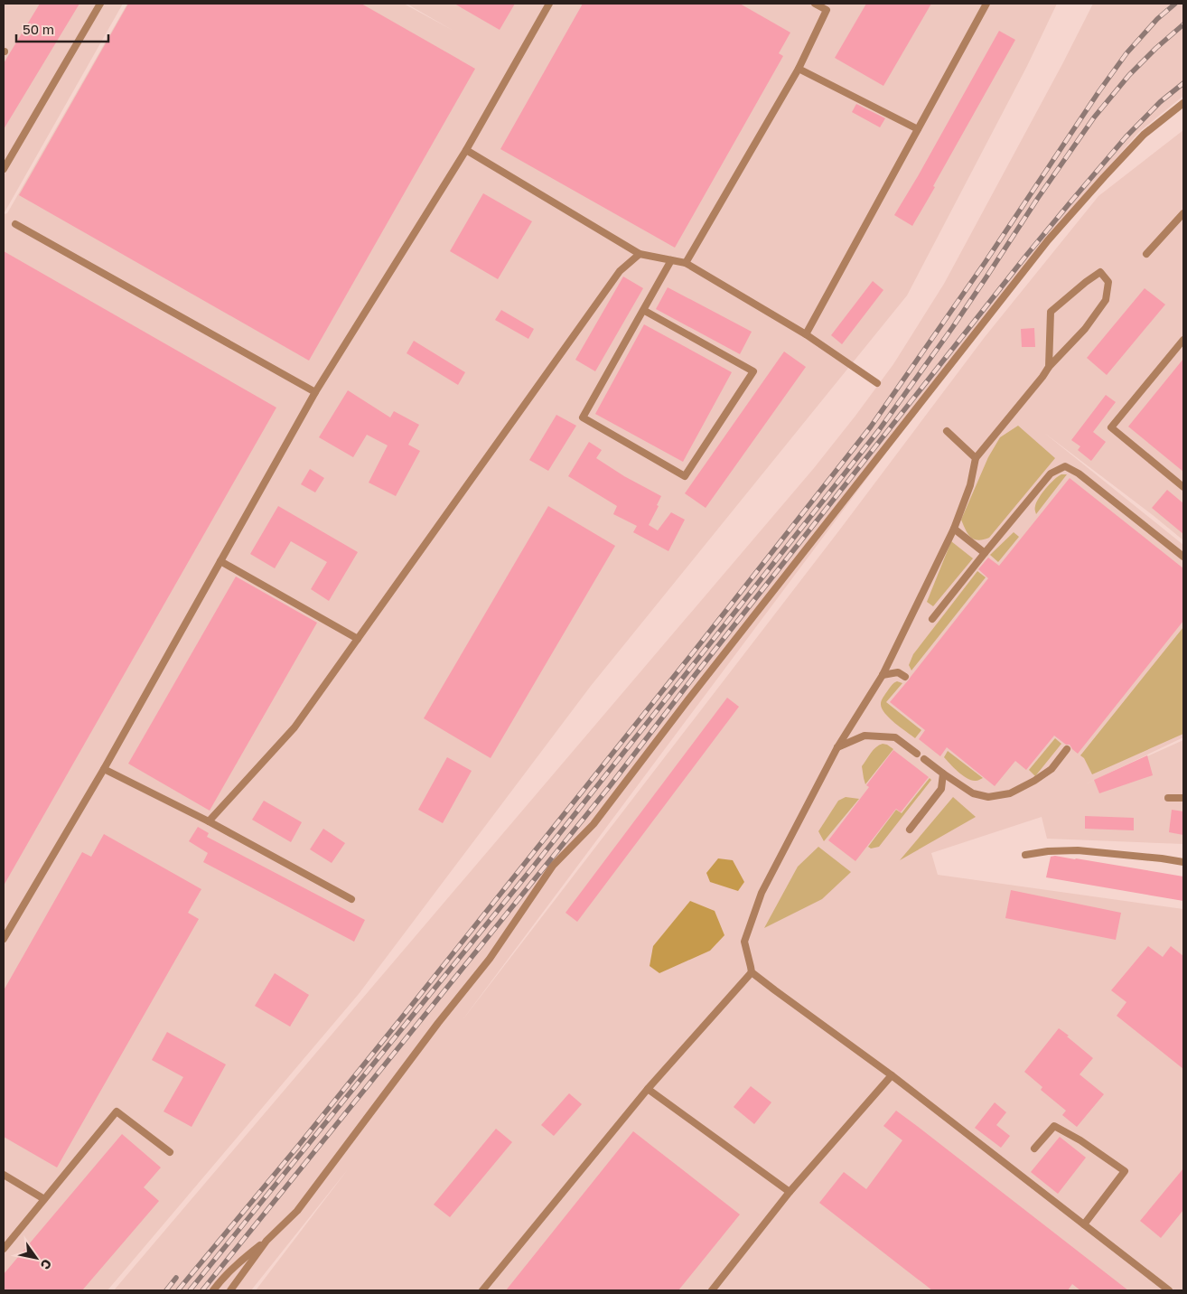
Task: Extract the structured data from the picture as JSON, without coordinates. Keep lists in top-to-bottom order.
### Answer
{
  "scale_bar": "50 m",
  "north": "bottom right"
}
